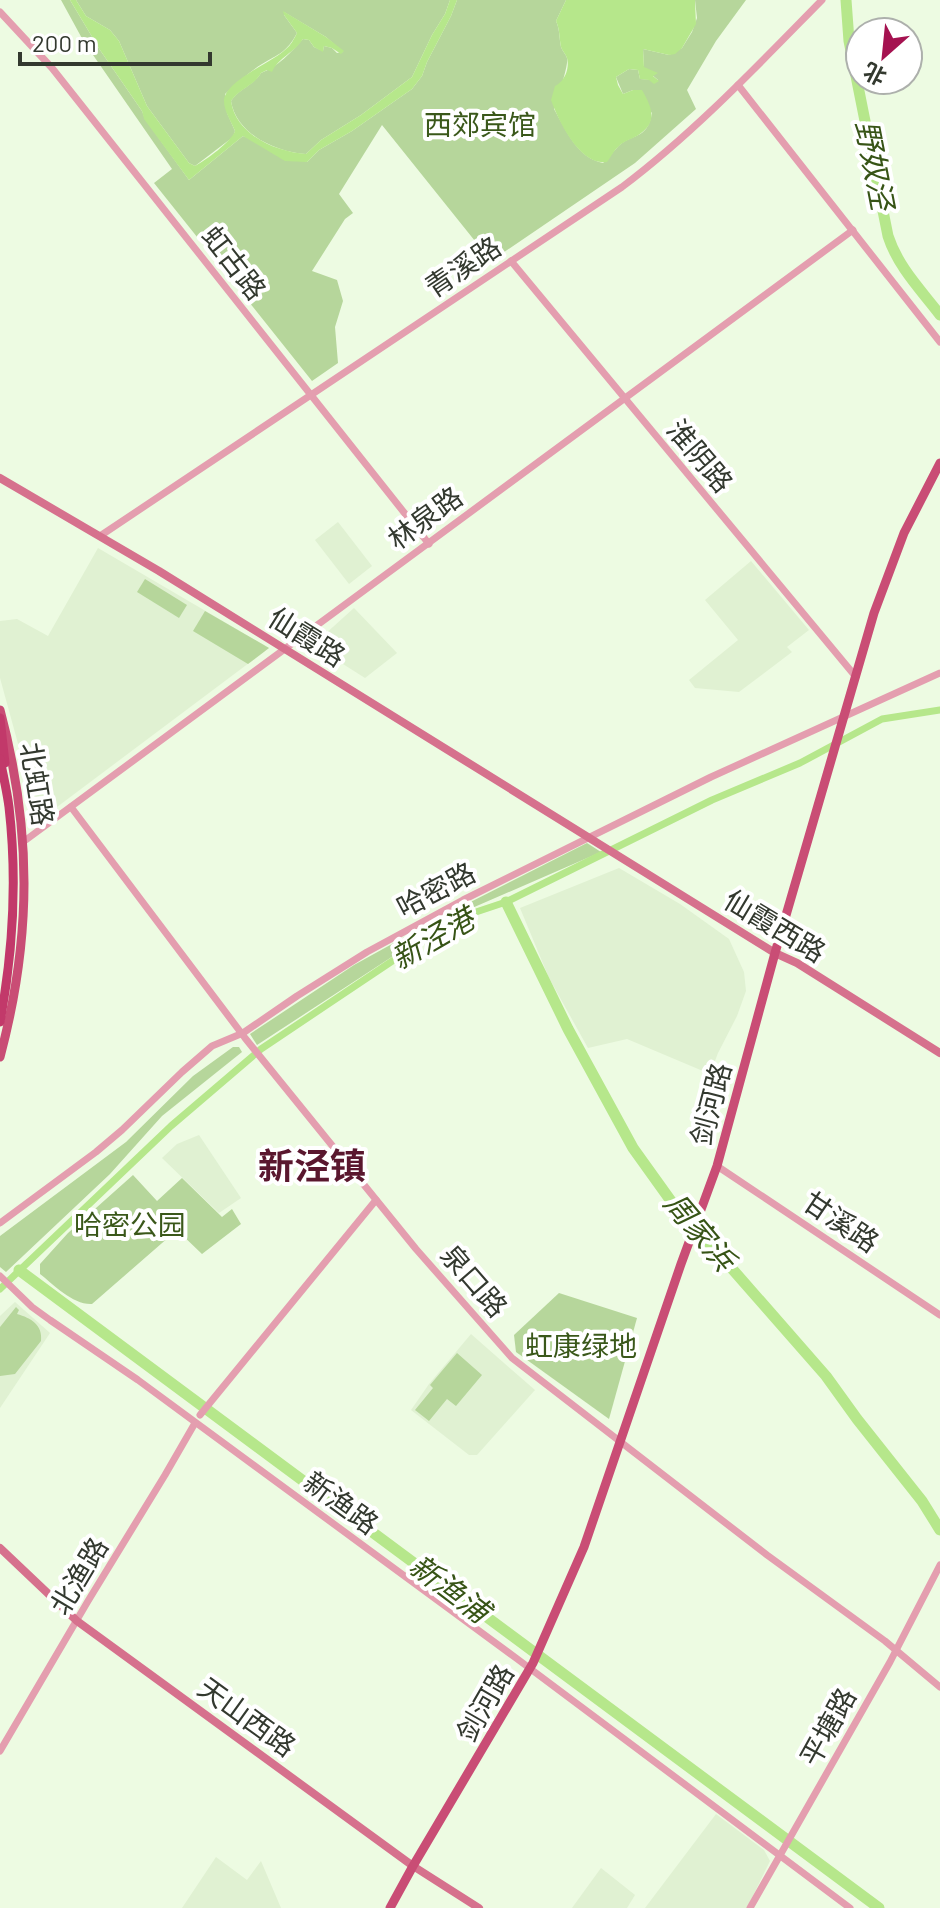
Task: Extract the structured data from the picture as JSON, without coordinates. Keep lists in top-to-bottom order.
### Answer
{
  "streets": {
    "main road": [
      "仙霞路",
      "北虹路",
      "仙霞西路",
      "剑河路",
      "天山西路"
    ],
    "street": [
      "虹古路",
      "青溪路",
      "淮阴路",
      "林泉路",
      "哈密路",
      "甘溪路",
      "泉口路",
      "新渔路",
      "北渔路",
      "平塘路"
    ]
  },
  "crossings": [
    ["虹古路", "青溪路"],
    ["虹古路", "林泉路"],
    ["青溪路", "淮阴路"],
    ["青溪路", "仙霞路"],
    ["淮阴路", "林泉路"],
    ["淮阴路", "剑河路"],
    ["林泉路", "仙霞路"],
    ["林泉路", "北虹路"],
    ["林泉路", "泉口路"],
    ["仙霞路", "哈密路"],
    ["仙霞路", "仙霞西路"],
    ["哈密路", "仙霞西路"],
    ["哈密路", "剑河路"],
    ["哈密路", "泉口路"],
    ["仙霞西路", "剑河路"],
    ["剑河路", "甘溪路"],
    ["剑河路", "泉口路"],
    ["剑河路", "新渔路"],
    ["剑河路", "天山西路"],
    ["泉口路", "北渔路"],
    ["泉口路", "平塘路"],
    ["新渔路", "北渔路"],
    ["新渔路", "平塘路"],
    ["北渔路", "天山西路"]
  ],
  "districts": ["新泾镇"],
  "water": [
    "野奴泾",
    "新泾港",
    "周家浜",
    "新渔浦"
  ],
  "parks": ["西郊宾馆", "哈密公园", "虹康绿地"],
  "scale_bar": "200 m",
  "north": "bottom left"
}
